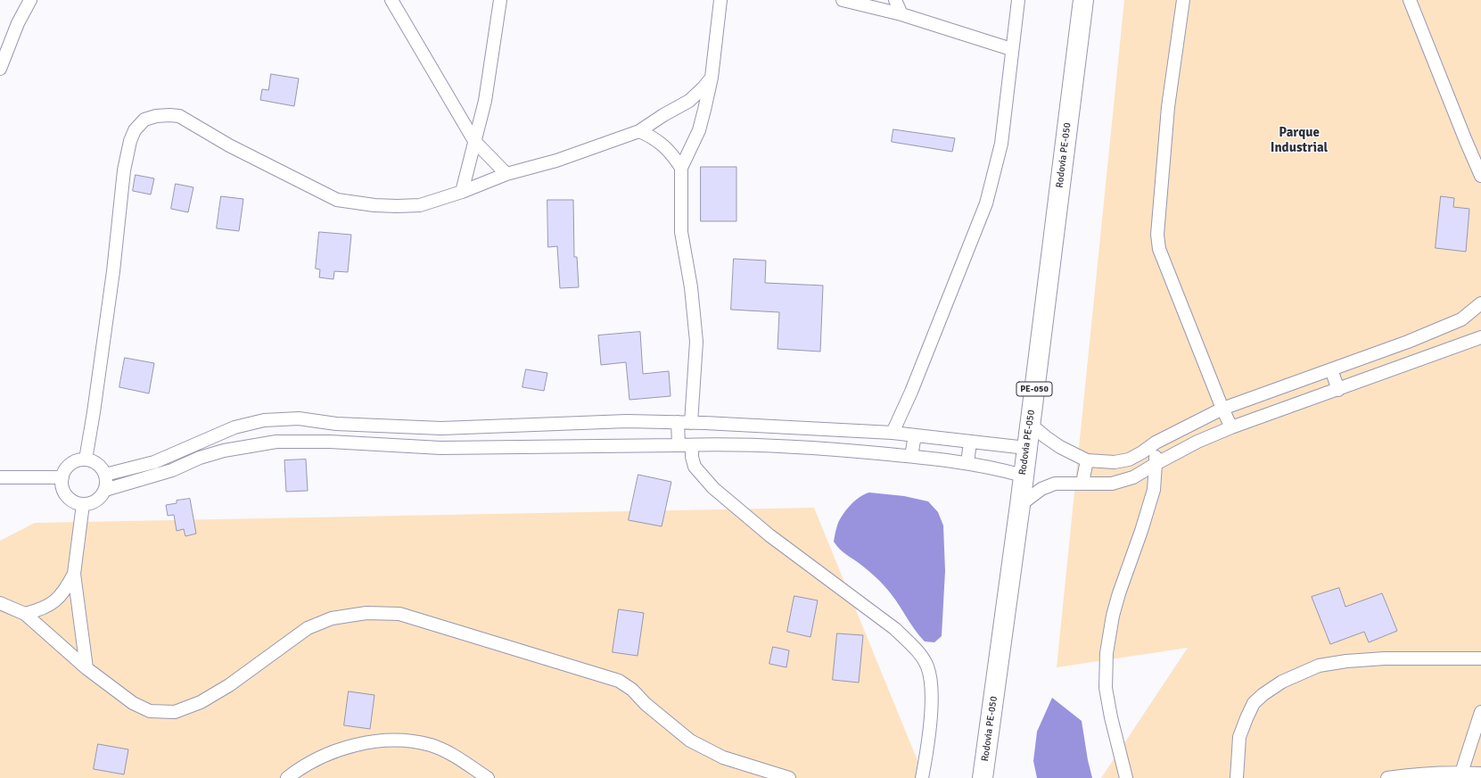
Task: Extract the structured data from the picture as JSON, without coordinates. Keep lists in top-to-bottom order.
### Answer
{
  "streets": {
    "main road": ["Rodovia PE-050", "PE-050"]
  },
  "districts": ["Parque Industrial"]
}
